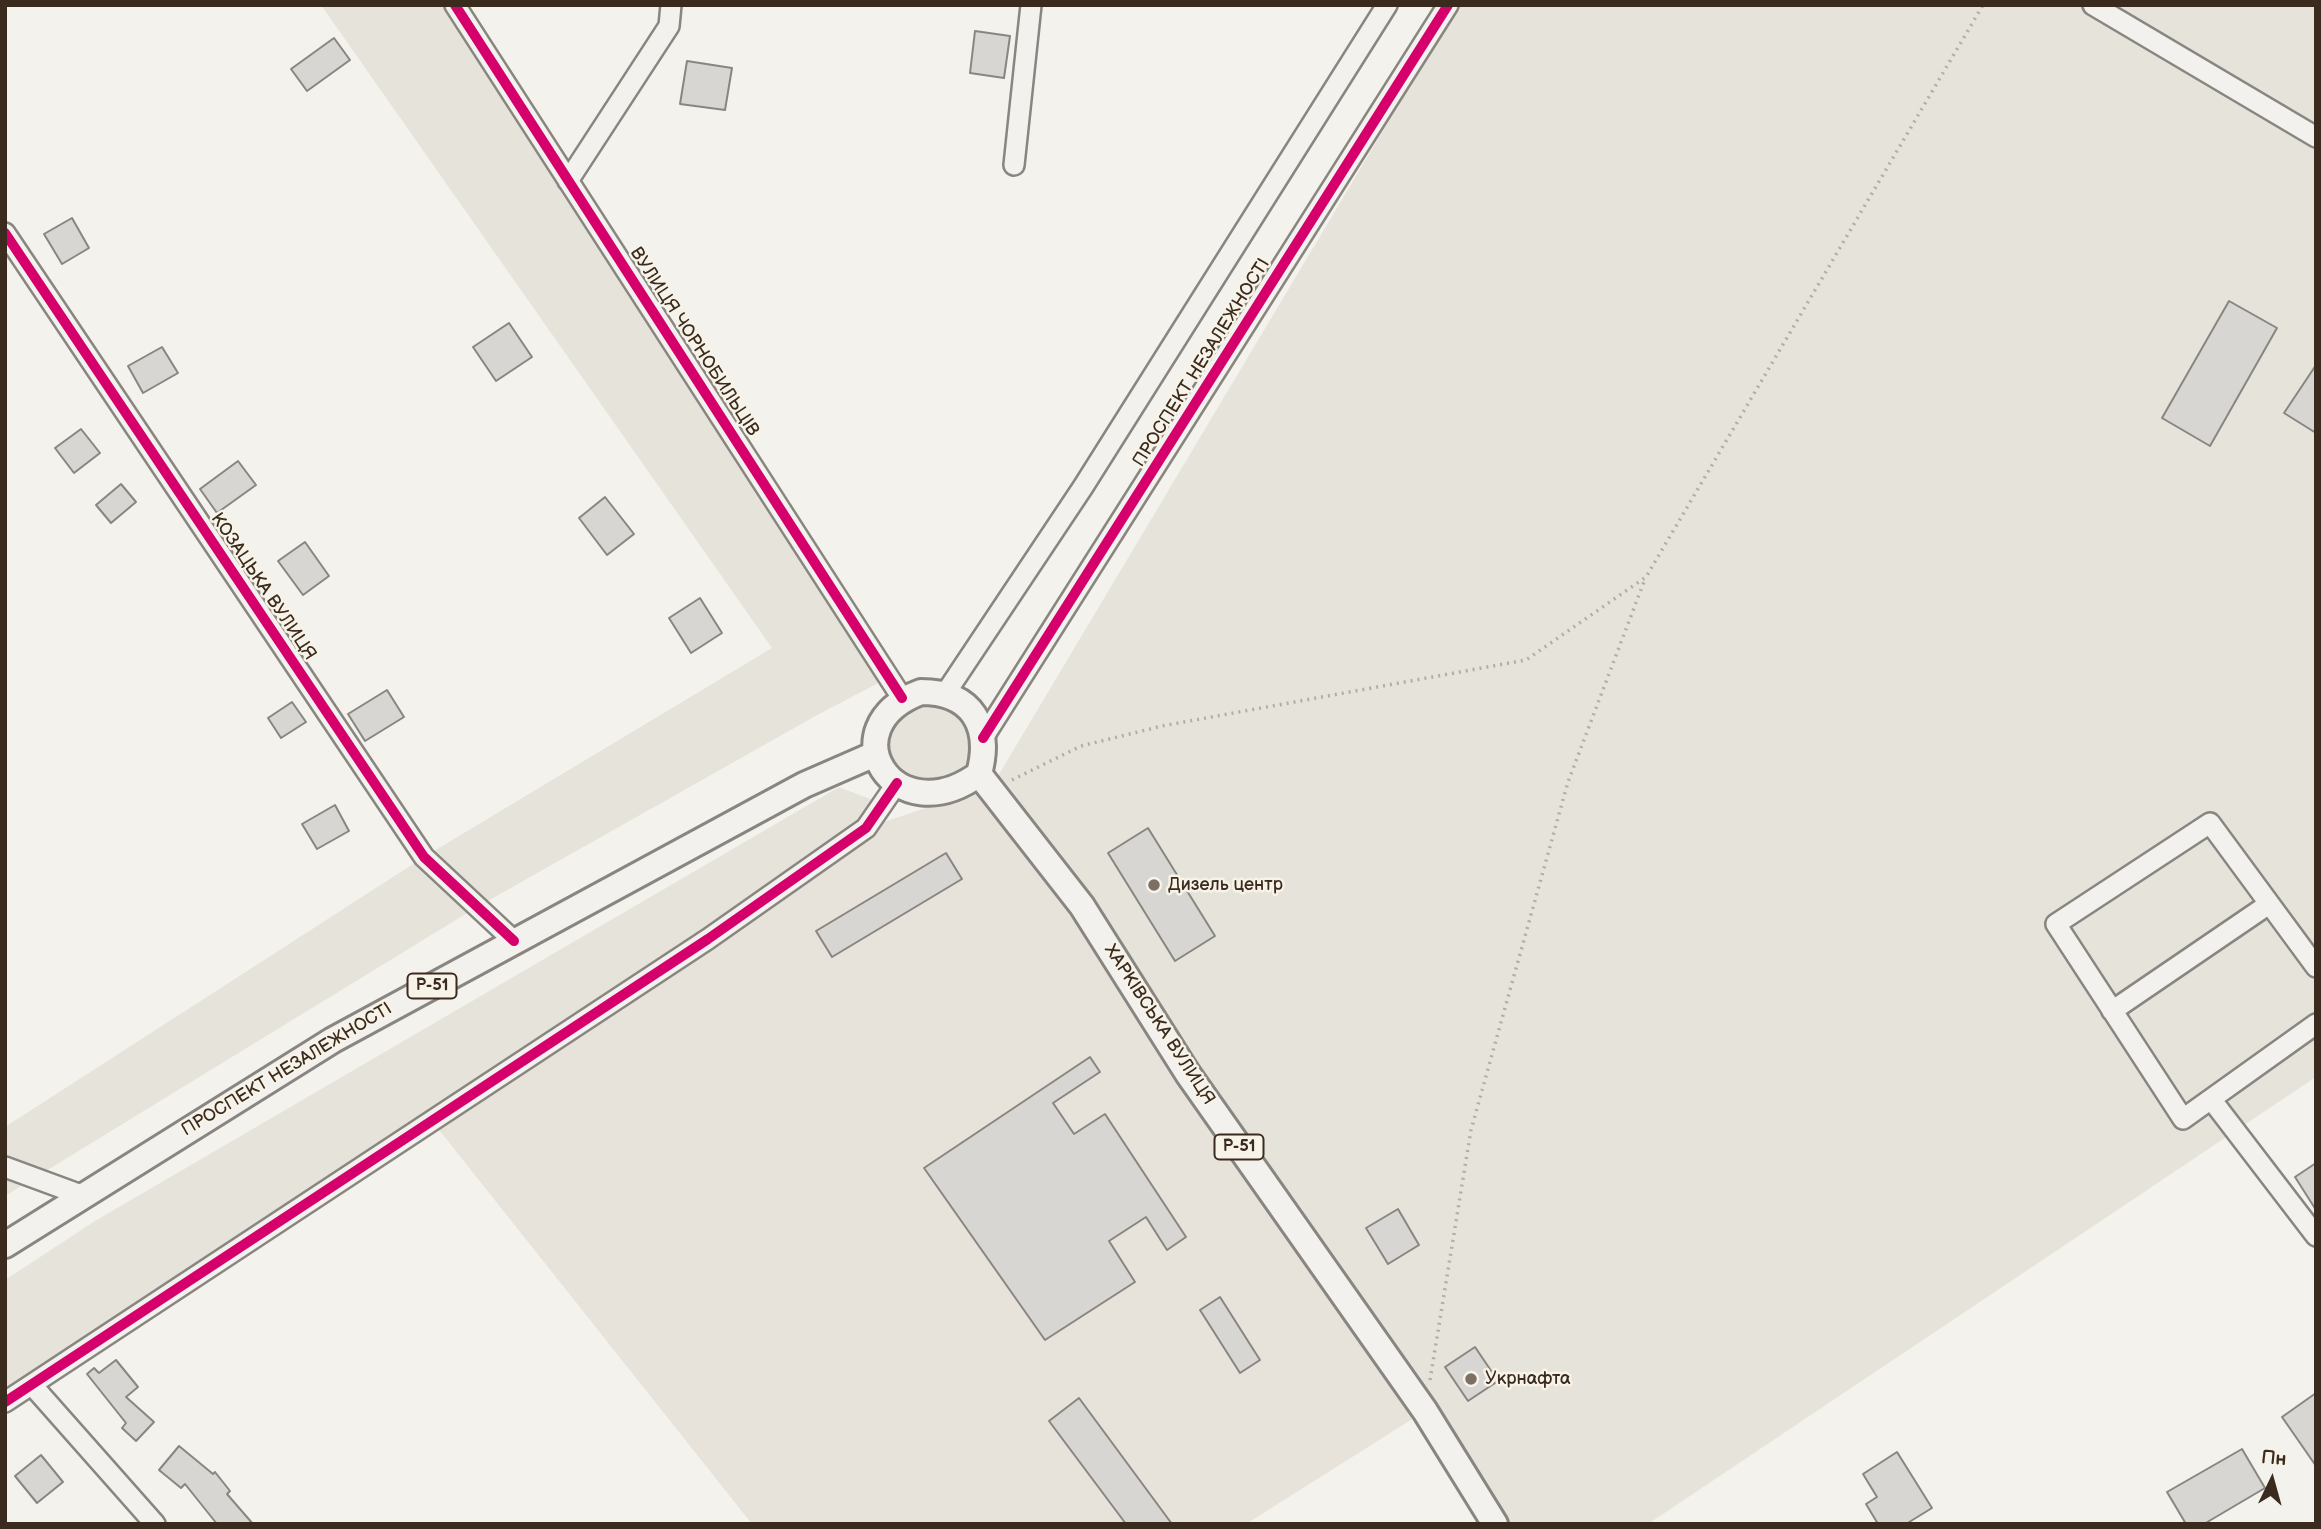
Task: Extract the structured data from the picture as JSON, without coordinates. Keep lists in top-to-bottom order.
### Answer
{
  "streets": {
    "main road": ["ПРОСПЕКТ НЕЗАЛЕЖНОСТІ", "Р-51", "ХАРКІВСЬКА ВУЛИЦЯ"],
    "street": ["ВУЛИЦЯ ЧОРНОБИЛЬЦІВ", "КОЗАЦЬКА ВУЛИЦЯ"]
  },
  "crossings": [
    ["ВУЛИЦЯ ЧОРНОБИЛЬЦІВ", "ПРОСПЕКТ НЕЗАЛЕЖНОСТІ"],
    ["ВУЛИЦЯ ЧОРНОБИЛЬЦІВ", "ХАРКІВСЬКА ВУЛИЦЯ"],
    ["ПРОСПЕКТ НЕЗАЛЕЖНОСТІ", "КОЗАЦЬКА ВУЛИЦЯ"],
    ["ПРОСПЕКТ НЕЗАЛЕЖНОСТІ", "ХАРКІВСЬКА ВУЛИЦЯ"]
  ],
  "places": ["Дизель центр", "Укрнафта"],
  "north": "top"
}
